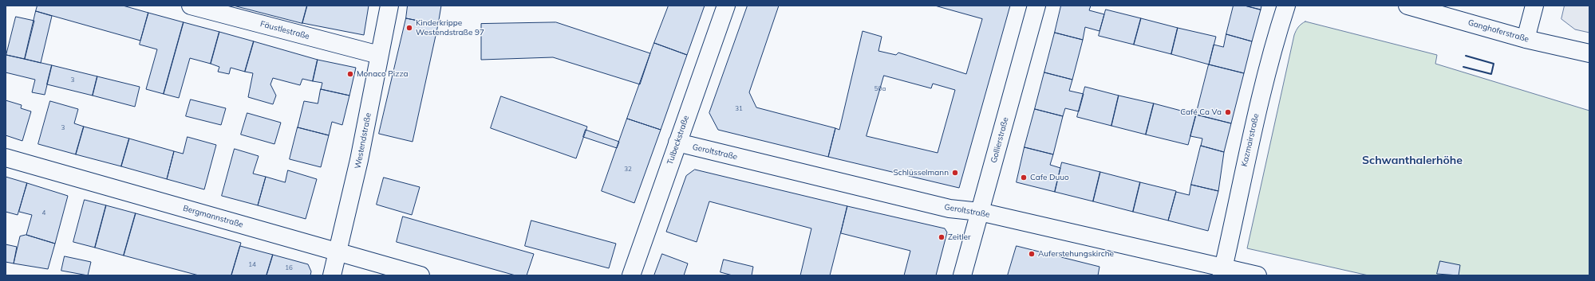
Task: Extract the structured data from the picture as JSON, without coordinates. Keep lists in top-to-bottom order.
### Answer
{
  "streets": {
    "street": [
      "Fäustlestraße",
      "Ganghoferstraße",
      "Tulbeckstraße",
      "Gollierstraße",
      "Kazmairstraße",
      "Westendstraße",
      "Geroltstraße",
      "Bergmannstraße"
    ]
  },
  "crossings": [
    ["Fäustlestraße", "Westendstraße"],
    ["Tulbeckstraße", "Geroltstraße"],
    ["Gollierstraße", "Geroltstraße"],
    ["Kazmairstraße", "Geroltstraße"],
    ["Westendstraße", "Bergmannstraße"]
  ],
  "districts": ["Schwanthalerhöhe"],
  "places": [
    "Kinderkrippe Westendstraße 97",
    "Monaco Pizza",
    "Café Ca Va",
    "Schlüsselmann",
    "Cafe Duuo",
    "Zeitler",
    "Auferstehungskirche"
  ],
  "house_numbers": [
    "3",
    "50a",
    "31",
    "3",
    "32",
    "4",
    "14",
    "16"
  ]
}
